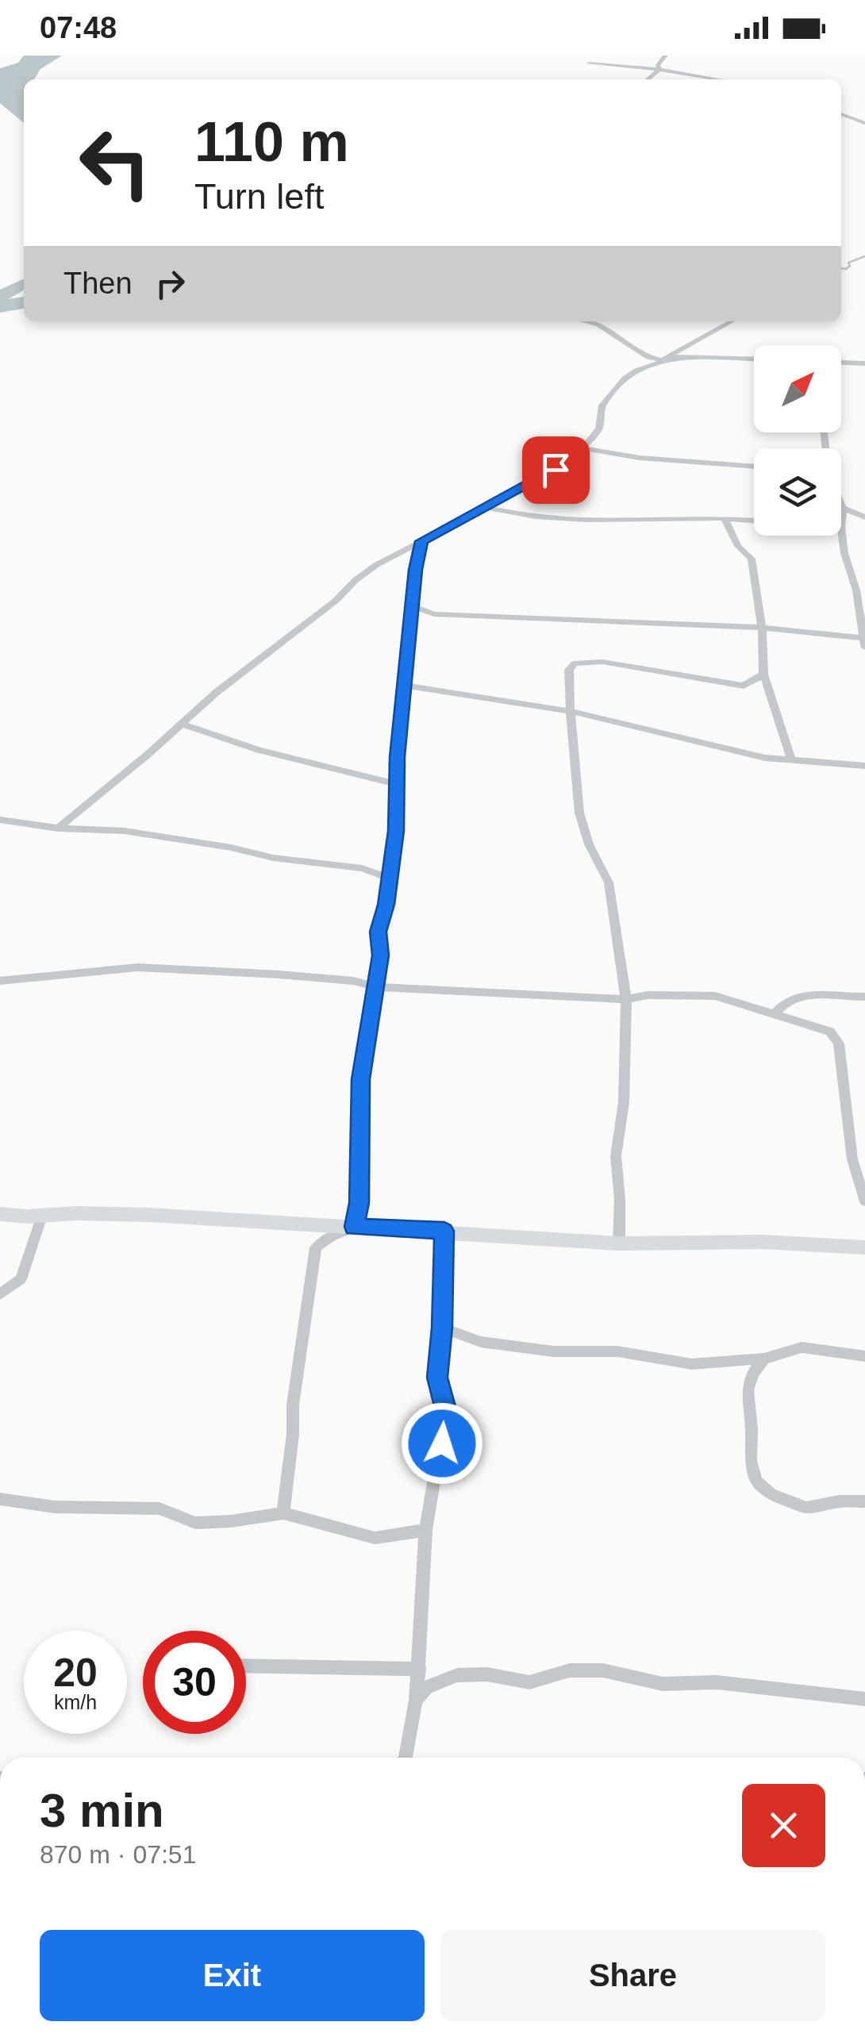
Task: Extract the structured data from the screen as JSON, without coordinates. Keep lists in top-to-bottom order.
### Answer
{
  "north": "top right",
  "page": {
    "status": "07:48",
    "turn": ["110 m", "Turn left"],
    "then": "Then",
    "speed": "20 km/h",
    "limit": "30",
    "heading": ["3 min", "870 m · 07:51"],
    "buttons": ["Exit", "Share"]
  }
}
